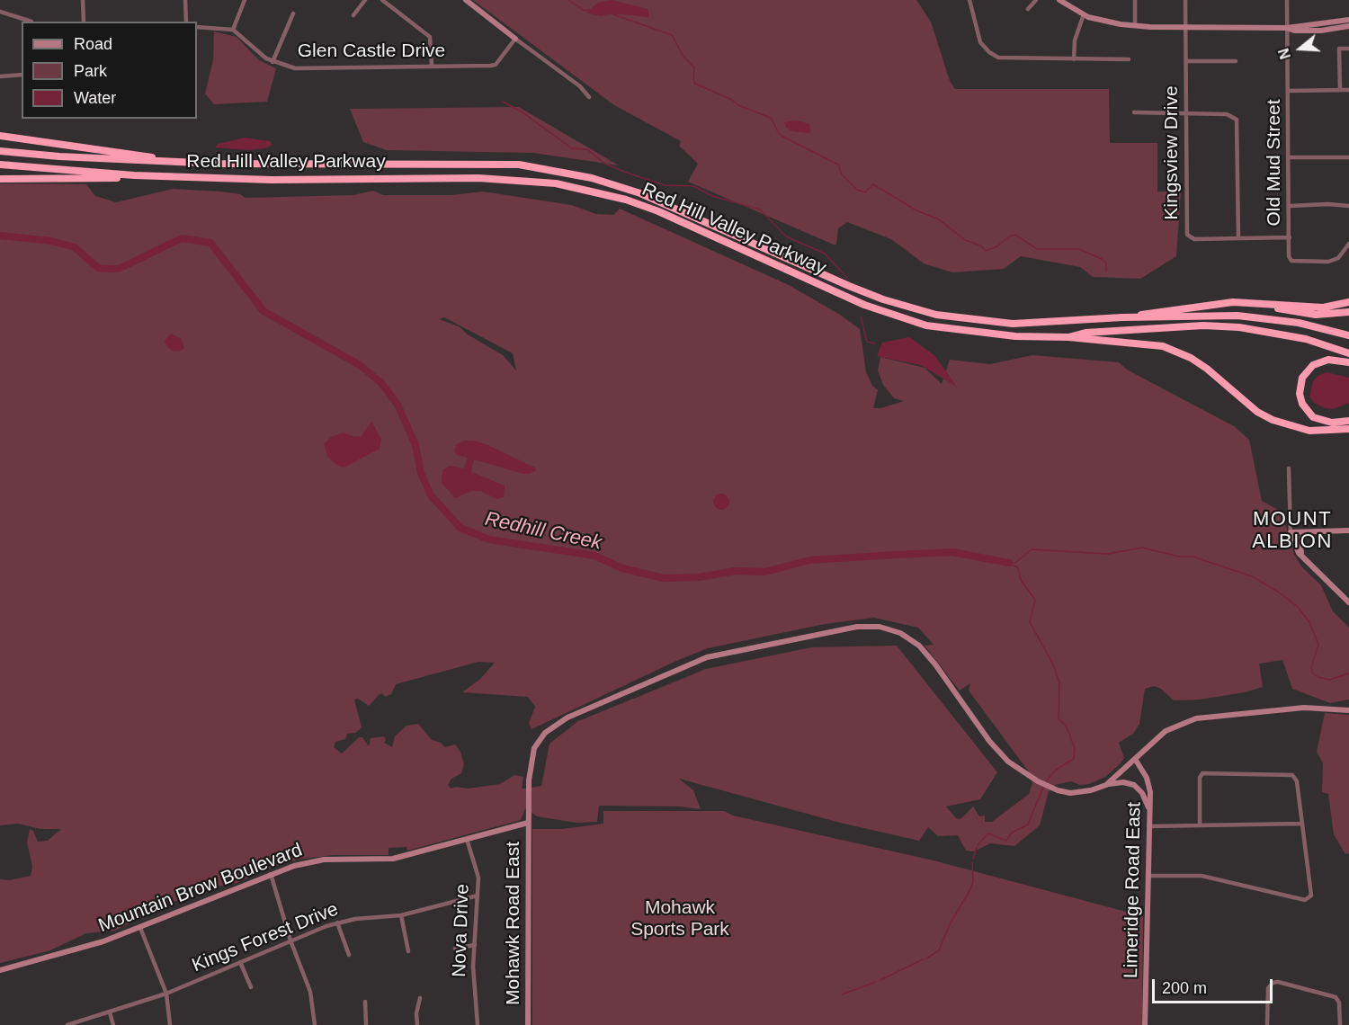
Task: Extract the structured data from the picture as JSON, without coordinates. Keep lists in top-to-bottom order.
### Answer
{
  "streets": {
    "highway": ["Red Hill Valley Parkway"],
    "main road": ["Mountain Brow Boulevard", "Limeridge Road East", "Mohawk Road East"],
    "street": [
      "Glen Castle Drive",
      "Kingsview Drive",
      "Old Mud Street",
      "Nova Drive",
      "Kings Forest Drive"
    ]
  },
  "crossings": [
    ["Kingsview Drive", "Old Mud Street"],
    ["Mountain Brow Boulevard", "Mohawk Road East"],
    ["Mountain Brow Boulevard", "Nova Drive"],
    ["Nova Drive", "Kings Forest Drive"]
  ],
  "districts": ["MOUNT ALBION"],
  "water": ["Redhill Creek"],
  "parks": ["Mohawk Sports Park"],
  "legend": ["Road", "Park", "Water"],
  "scale_bar": "200 m",
  "north": "left"
}
